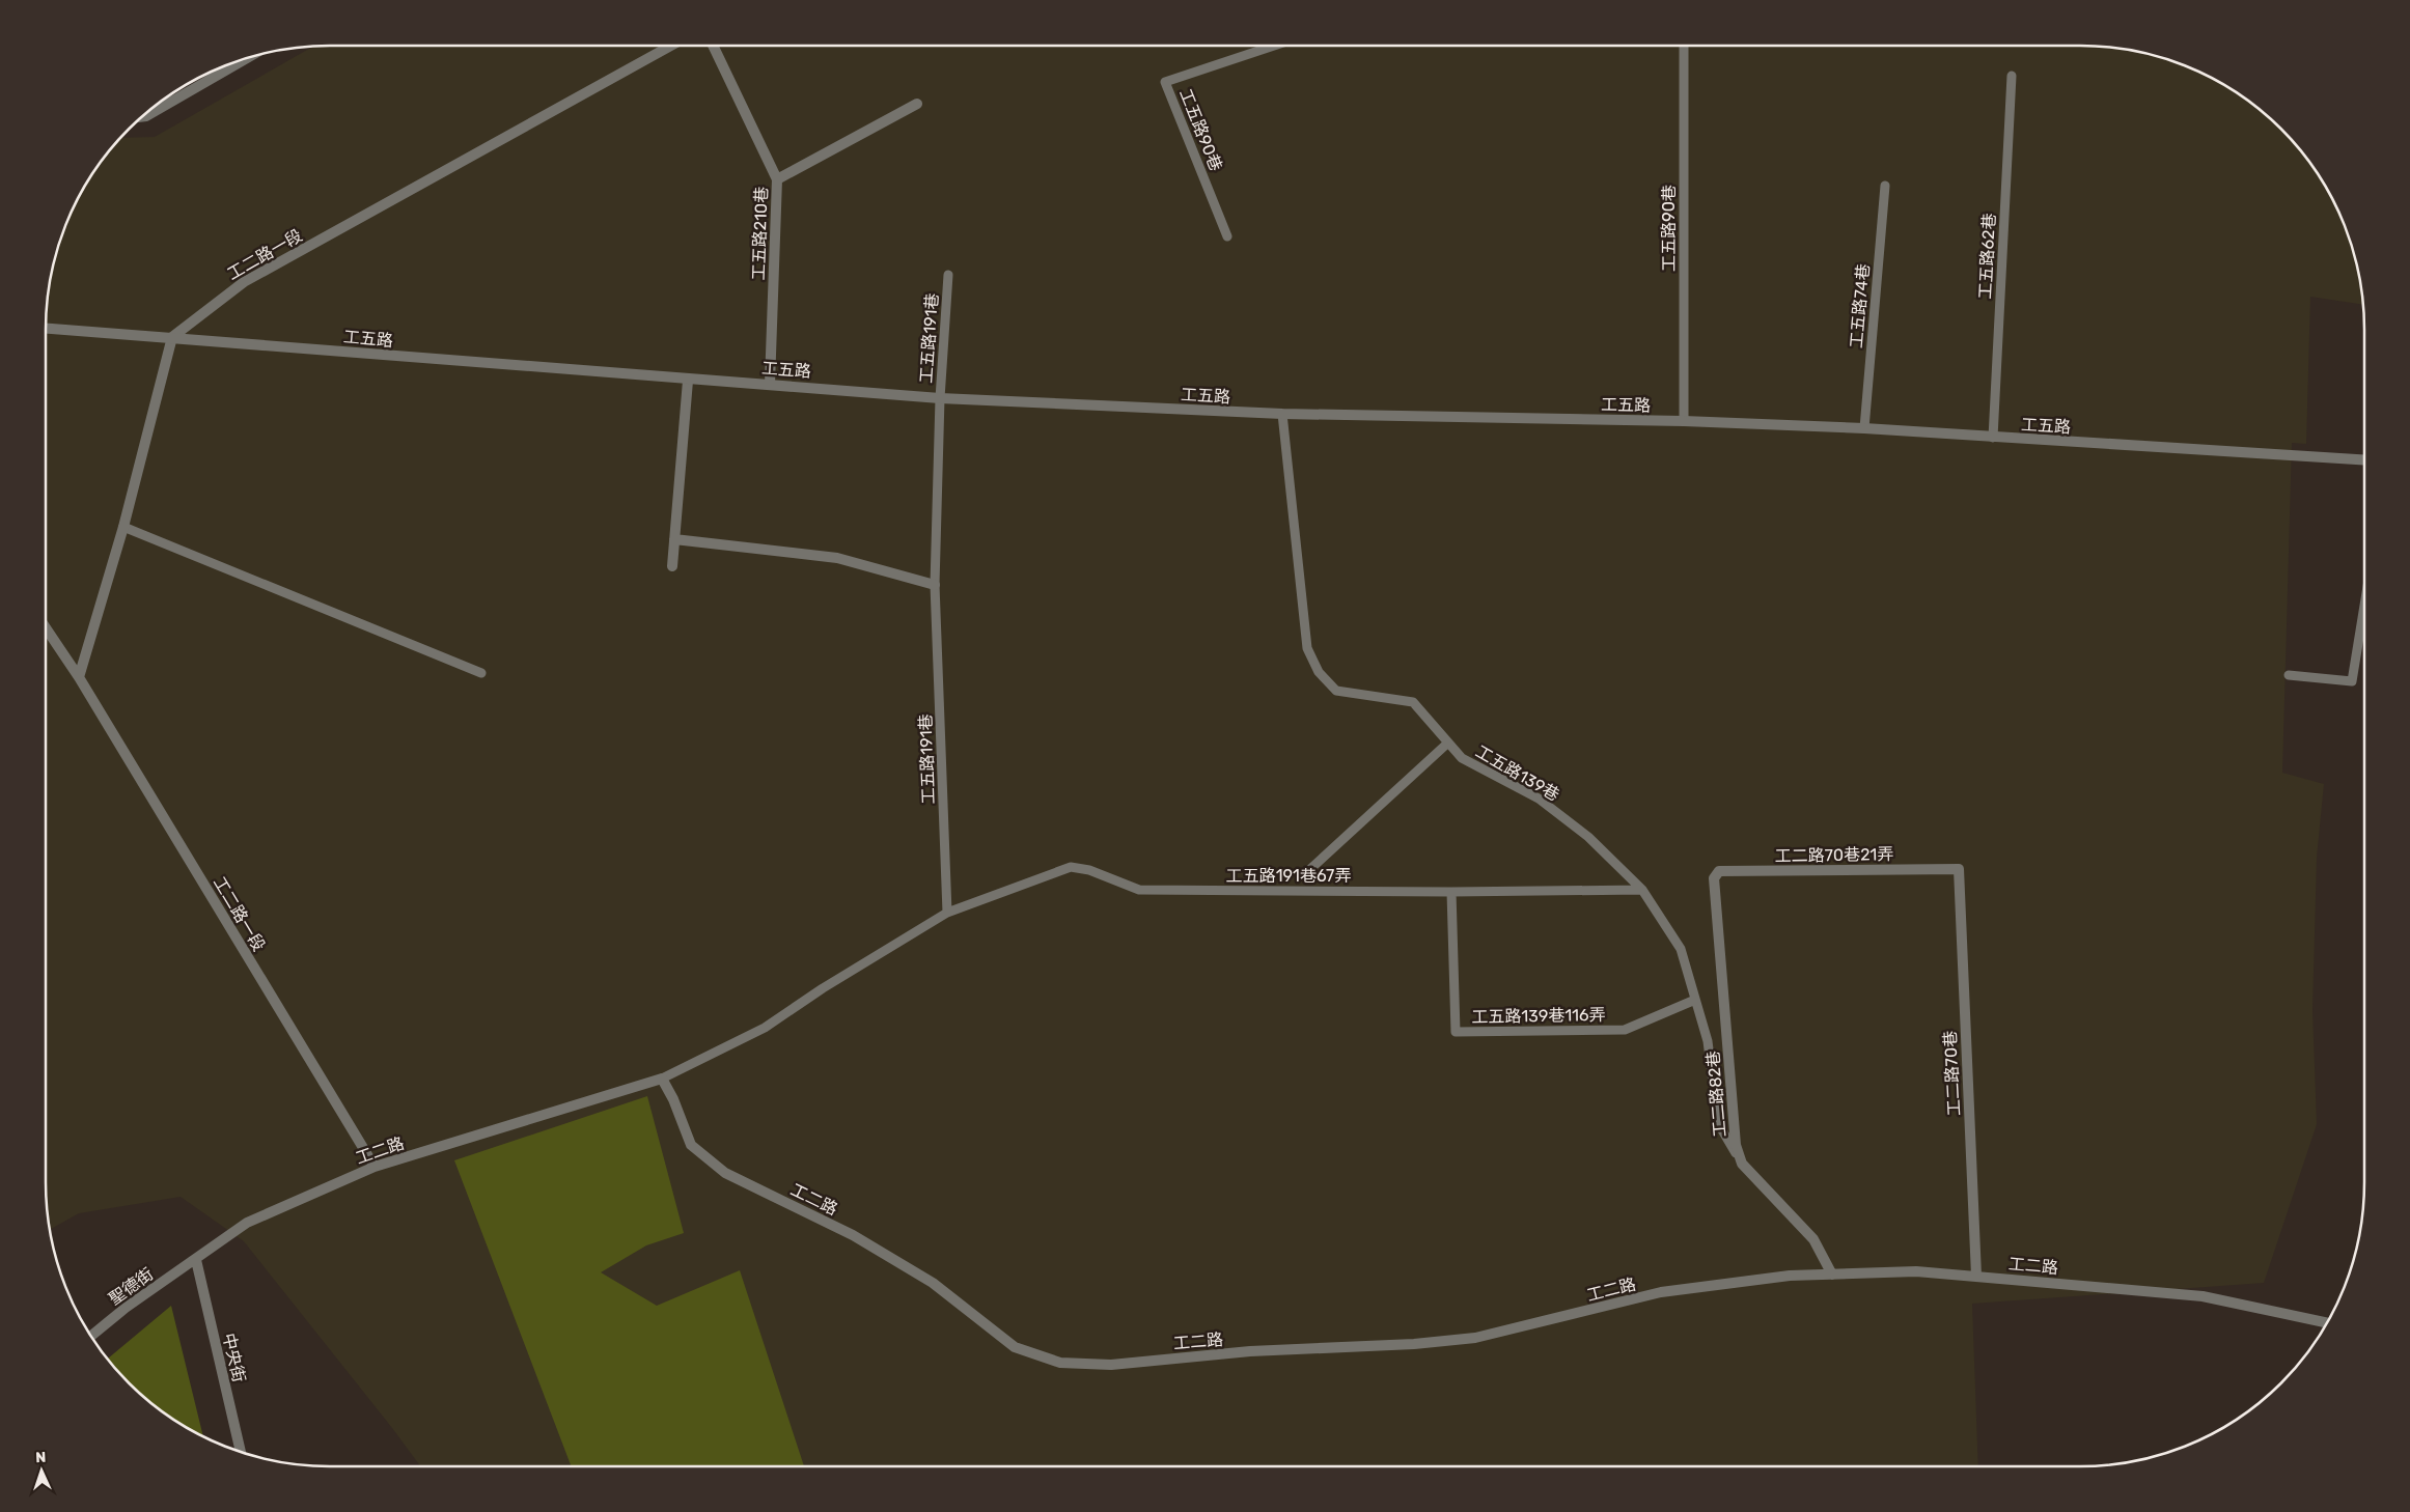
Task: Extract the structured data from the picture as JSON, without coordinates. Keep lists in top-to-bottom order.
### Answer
{
  "streets": {
    "street": [
      "工五路210巷",
      "工二路一段",
      "工五路",
      "工二路70巷21弄",
      "工二路70巷",
      "工二路82巷",
      "工二路",
      "聖德街",
      "中央街"
    ],
    "lane": [
      "工五路90巷",
      "工五路62巷",
      "工五路74巷",
      "工五路191巷",
      "工五路139巷",
      "工五路191巷67弄",
      "工五路139巷116弄"
    ]
  },
  "crossings": [
    ["工五路90巷", "工五路"],
    ["工五路210巷", "工五路"],
    ["工二路一段", "工五路"],
    ["工二路一段", "工二路"],
    ["工五路62巷", "工五路"],
    ["工五路74巷", "工五路"],
    ["工五路", "工五路191巷"],
    ["工五路", "工五路139巷"],
    ["工五路191巷", "工五路191巷67弄"],
    ["工五路139巷", "工五路191巷67弄"],
    ["工五路139巷", "工五路139巷116弄"],
    ["工五路139巷", "工二路82巷"],
    ["工二路70巷21弄", "工二路70巷"],
    ["工二路70巷21弄", "工二路82巷"],
    ["工五路191巷67弄", "工五路139巷116弄"],
    ["工二路70巷", "工二路"],
    ["工二路", "聖德街"],
    ["工二路", "中央街"],
    ["聖德街", "中央街"]
  ],
  "north": "top"
}
